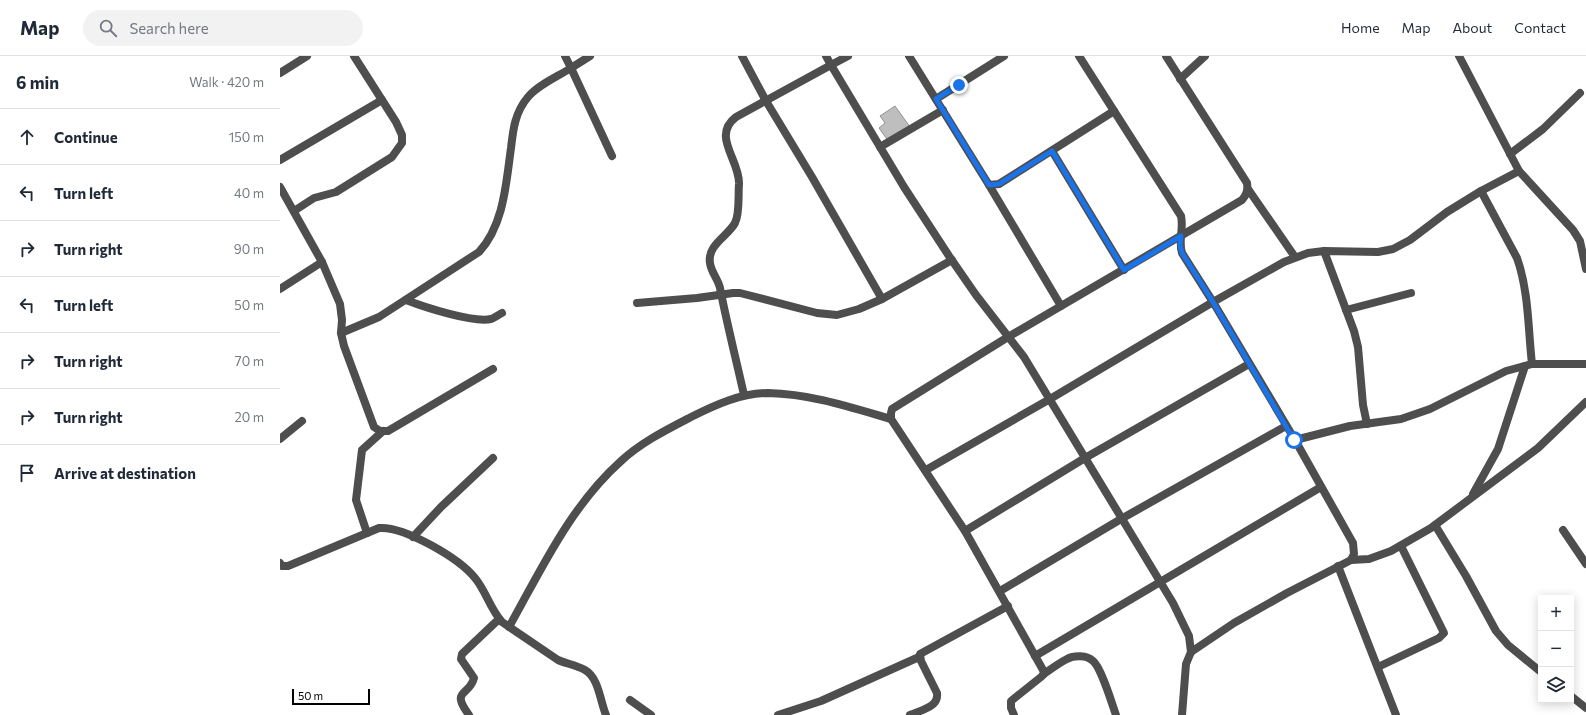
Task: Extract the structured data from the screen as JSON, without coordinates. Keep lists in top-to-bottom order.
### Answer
{
  "scale_bar": "50 m",
  "page": {
    "header": "Map",
    "search": "Search here",
    "nav": [
      "Home",
      "Map",
      "About",
      "Contact"
    ],
    "heading": ["6 min", "Walk · 420 m"],
    "list": [
      ["Continue", "150 m"],
      ["Turn left", "40 m"],
      ["Turn right", "90 m"],
      ["Turn left", "50 m"],
      ["Turn right", "70 m"],
      ["Turn right", "20 m"],
      "Arrive at destination"
    ],
    "map_buttons": ["+", "−"],
    "scale": "50 m"
  }
}
